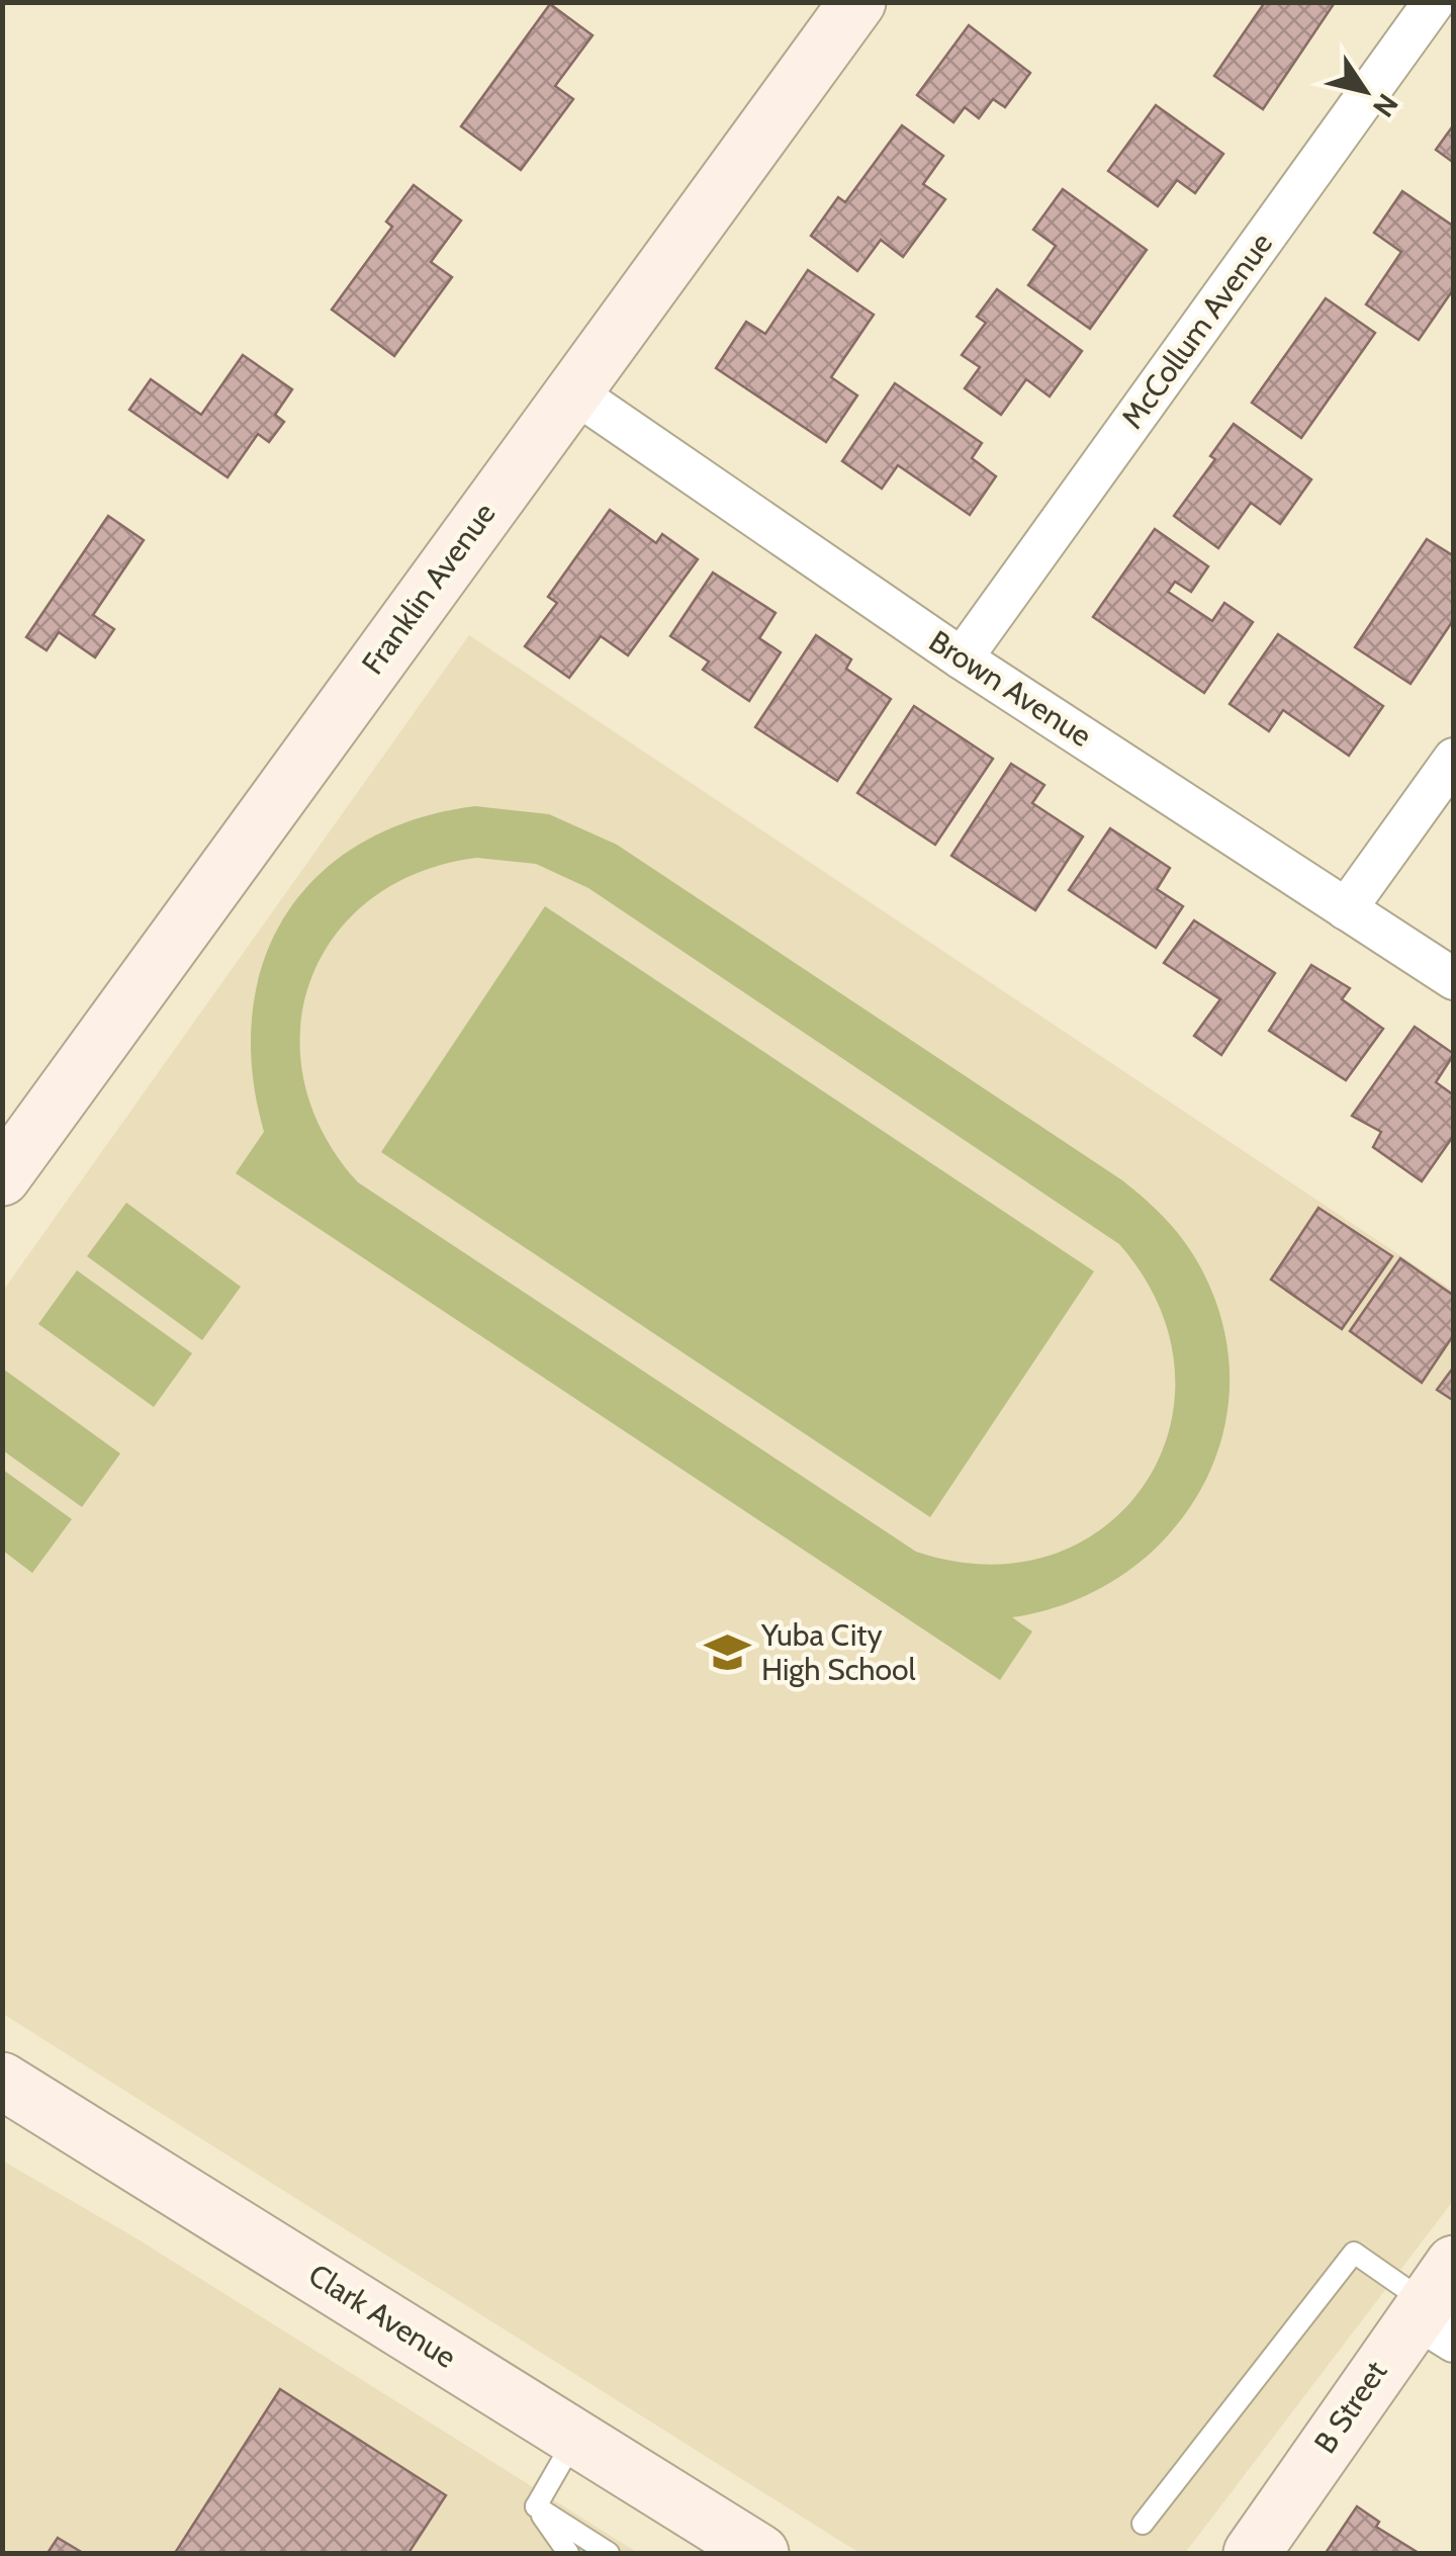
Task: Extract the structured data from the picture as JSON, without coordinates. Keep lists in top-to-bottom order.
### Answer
{
  "streets": {
    "street": [
      "McCollum Avenue",
      "Franklin Avenue",
      "Brown Avenue",
      "Clark Avenue",
      "B Street"
    ]
  },
  "crossings": [
    ["McCollum Avenue", "Brown Avenue"],
    ["Franklin Avenue", "Brown Avenue"]
  ],
  "places": {
    "school or university": ["Yuba City High School"]
  },
  "north": "bottom right"
}
